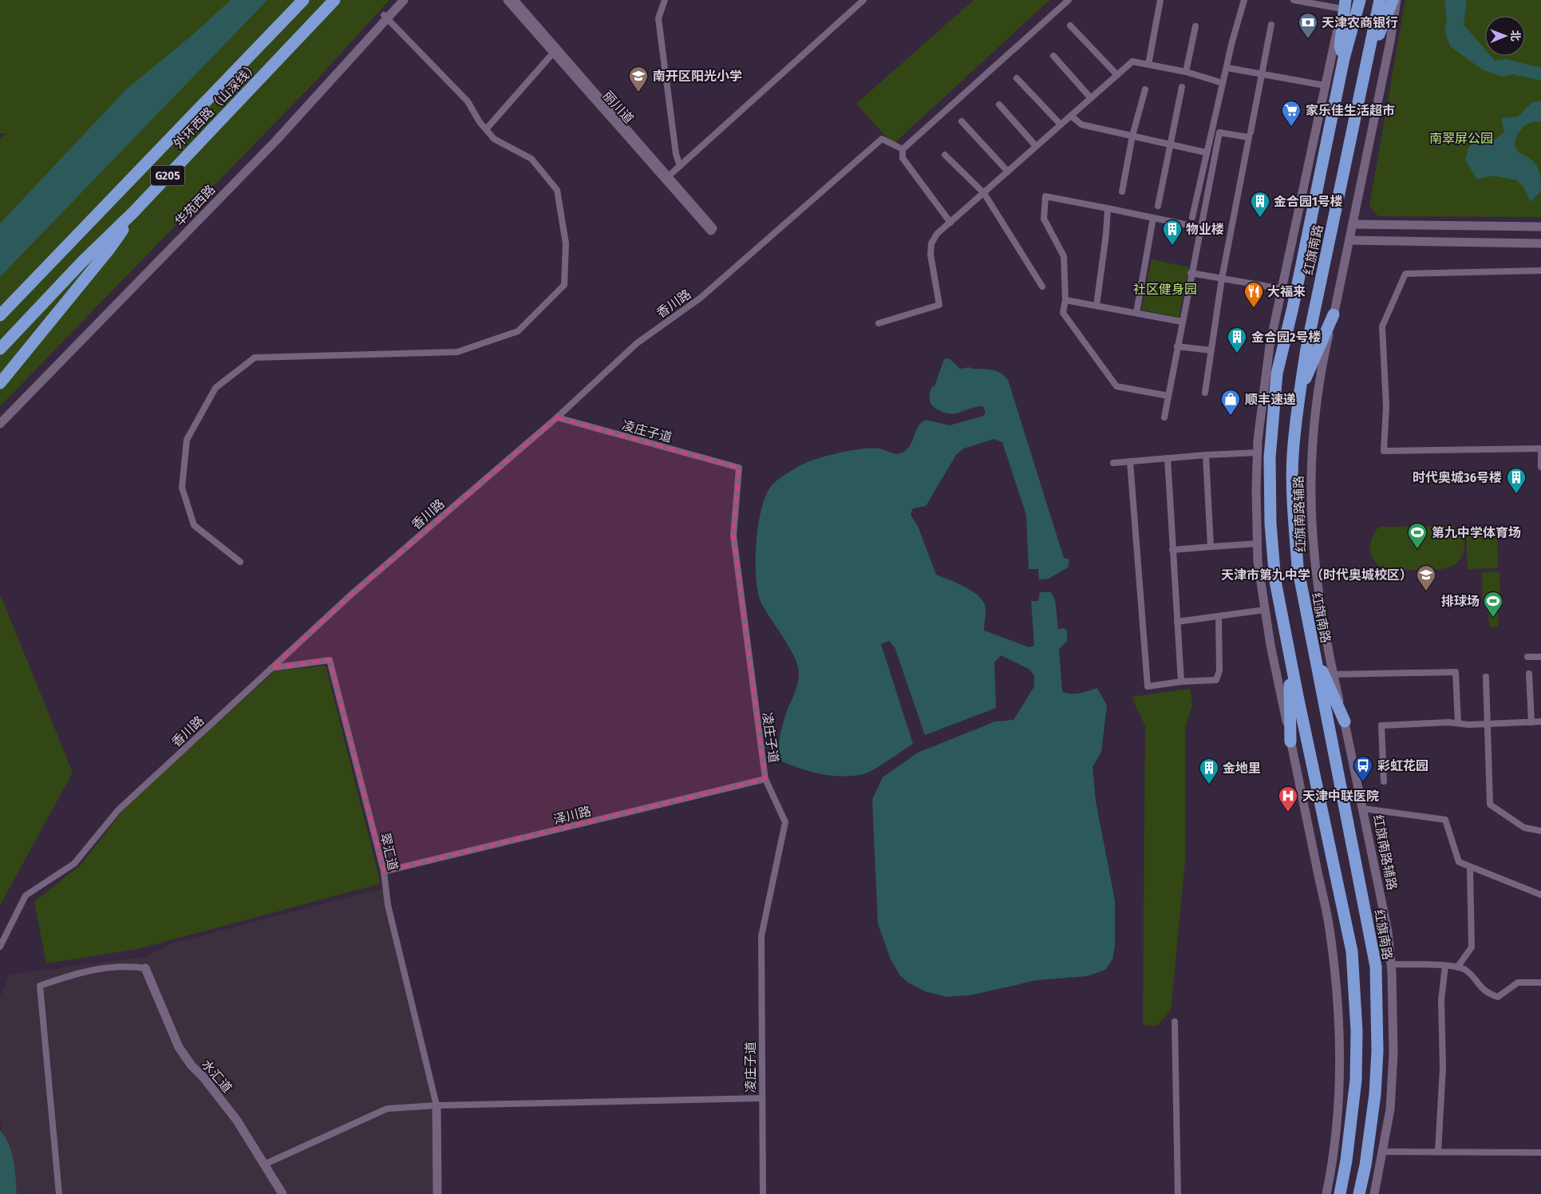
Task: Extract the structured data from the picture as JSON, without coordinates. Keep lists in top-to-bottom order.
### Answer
{
  "streets": {
    "highway": ["外环西路（山深线）", "G205", "红旗南路"],
    "main road": [
      "丽川道",
      "华苑西路",
      "红旗南路辅路",
      "水汇道"
    ],
    "street": [
      "香川路",
      "凌庄子道",
      "泽川路",
      "翠汇道"
    ]
  },
  "crossings": [
    ["香川路", "凌庄子道"],
    ["香川路", "翠汇道"],
    ["凌庄子道", "泽川路"],
    ["泽川路", "翠汇道"]
  ],
  "parks": ["南翠屏公园", "社区健身园"],
  "places": {
    "bank": ["天津农商银行"],
    "school or university": ["南开区阳光小学", "天津市第九中学（时代奥城校区）"],
    "supermarket": ["家乐佳生活超市"],
    "building": [
      "金合园1号楼",
      "物业楼",
      "金合园2号楼",
      "时代奥城36号楼",
      "金地里"
    ],
    "restaurant": ["大福来"],
    "shop": ["顺丰速递"],
    "sports": ["第九中学体育场", "排球场"],
    "bus stop": ["彩虹花园"],
    "hospital": ["天津中联医院"]
  },
  "north": "right"
}
